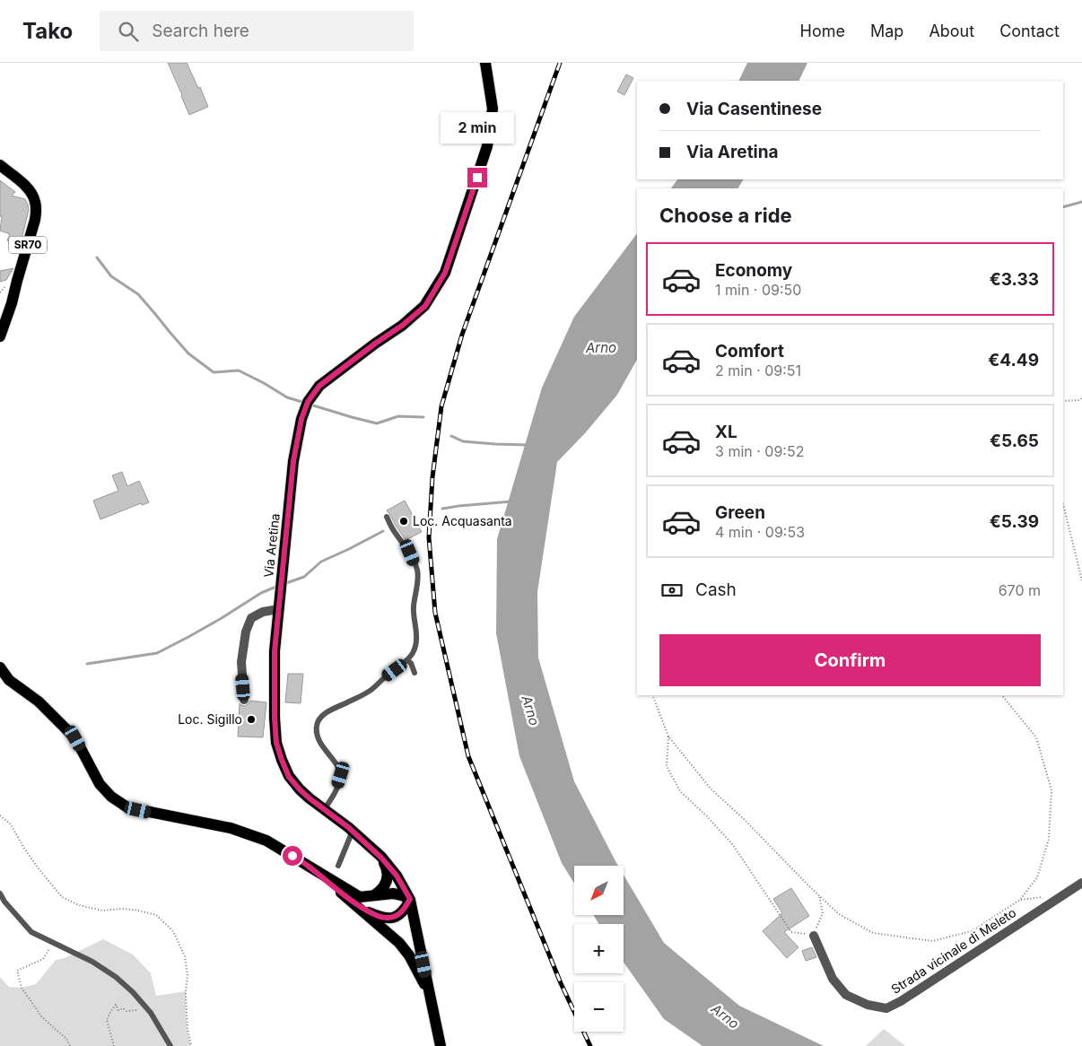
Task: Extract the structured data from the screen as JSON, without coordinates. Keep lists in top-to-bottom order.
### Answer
{
  "streets": {
    "main road": ["SR70", "Via Aretina"],
    "street": ["Strada vicinale di Meleto"]
  },
  "water": ["Arno"],
  "places": ["Loc. Acquasanta", "Loc. Sigillo"],
  "north": "bottom left",
  "page": {
    "header": "Tako",
    "search": "Search here",
    "nav": [
      "Home",
      "Map",
      "About",
      "Contact"
    ],
    "banner": ["Via Casentinese", "Via Aretina"],
    "bubble": "2 min",
    "heading": "Choose a ride",
    "list": [
      {
        "name": "Economy",
        "note": "1 min · 09:50",
        "value": "€3.33"
      },
      {
        "name": "Comfort",
        "note": "2 min · 09:51",
        "value": "€4.49"
      },
      {
        "name": "XL",
        "note": "3 min · 09:52",
        "value": "€5.65"
      },
      {
        "name": "Green",
        "note": "4 min · 09:53",
        "value": "€5.39"
      }
    ],
    "pay": ["Cash", "670 m"],
    "buttons": "Confirm",
    "map_buttons": ["+", "−"]
  }
}
